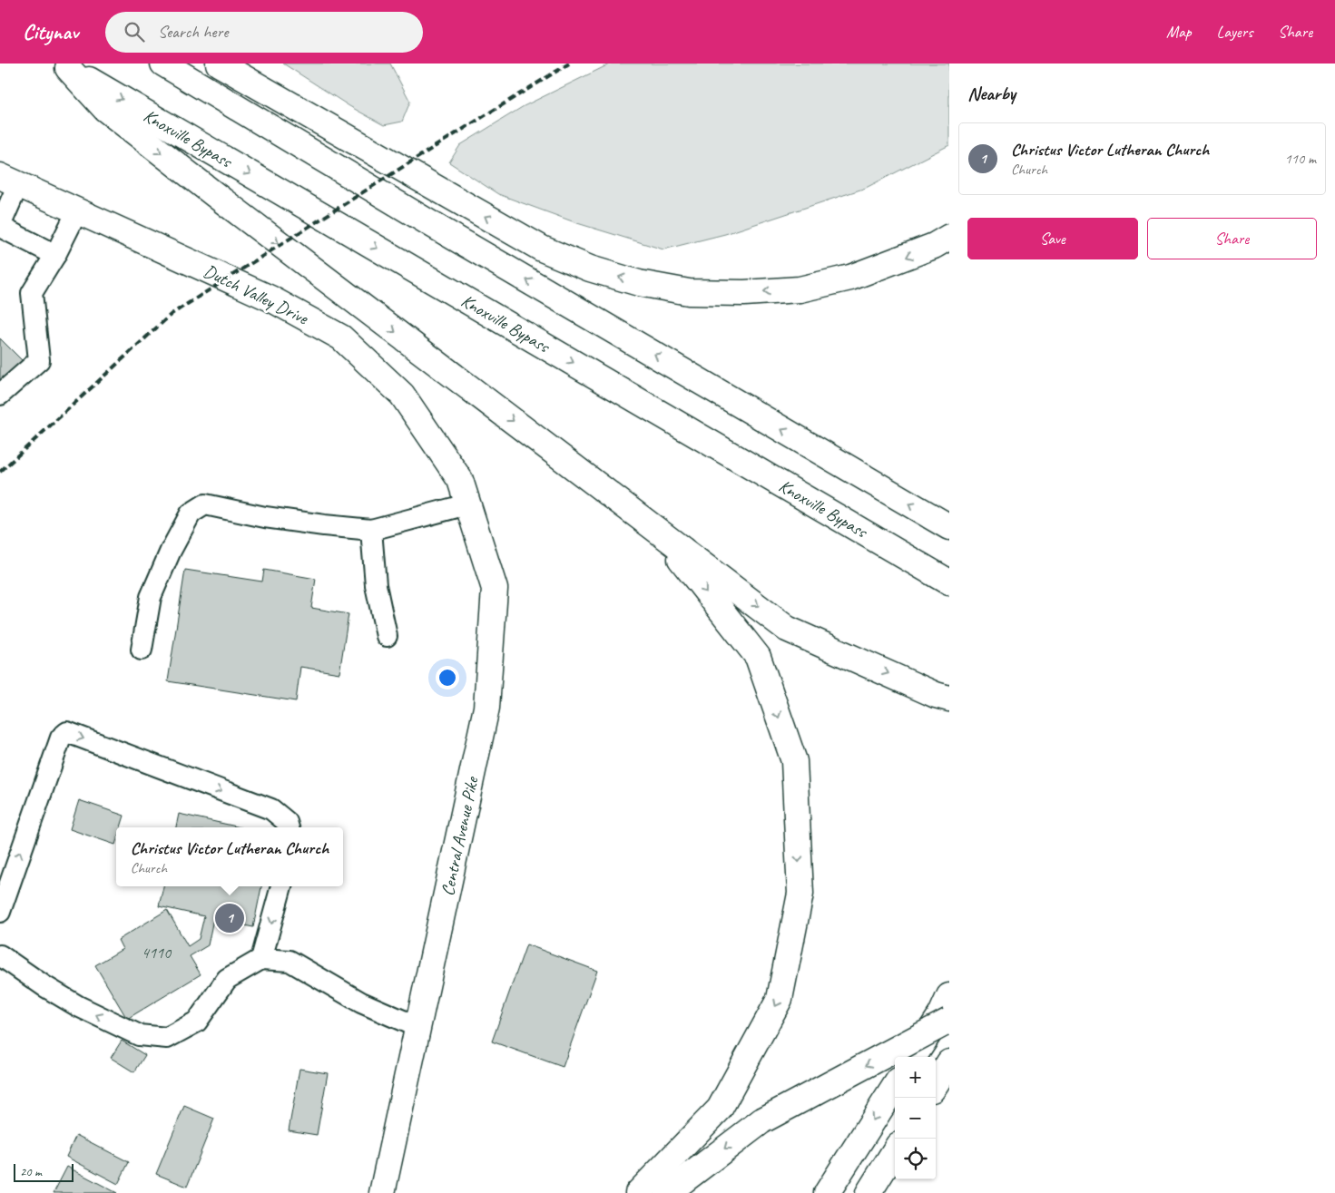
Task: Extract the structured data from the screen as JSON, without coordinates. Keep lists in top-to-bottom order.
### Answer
{
  "streets": {
    "main road": ["Knoxville Bypass", "Dutch Valley Drive", "Central Avenue Pike"]
  },
  "crossings": [
    ["Dutch Valley Drive", "Central Avenue Pike"]
  ],
  "house_numbers": ["4110"],
  "scale_bar": "20 m",
  "page": {
    "header": "Citynav",
    "search": "Search here",
    "nav": ["Map", "Layers", "Share"],
    "heading": "Nearby",
    "list": [
      {
        "mark": "1",
        "name": "Christus Victor Lutheran Church",
        "note": "Church",
        "value": "110 m"
      }
    ],
    "buttons": ["Save", "Share"],
    "popup": ["Christus Victor Lutheran Church", "Church"],
    "pins": "1",
    "map_buttons": ["+", "−"],
    "scale": "20 m"
  }
}
